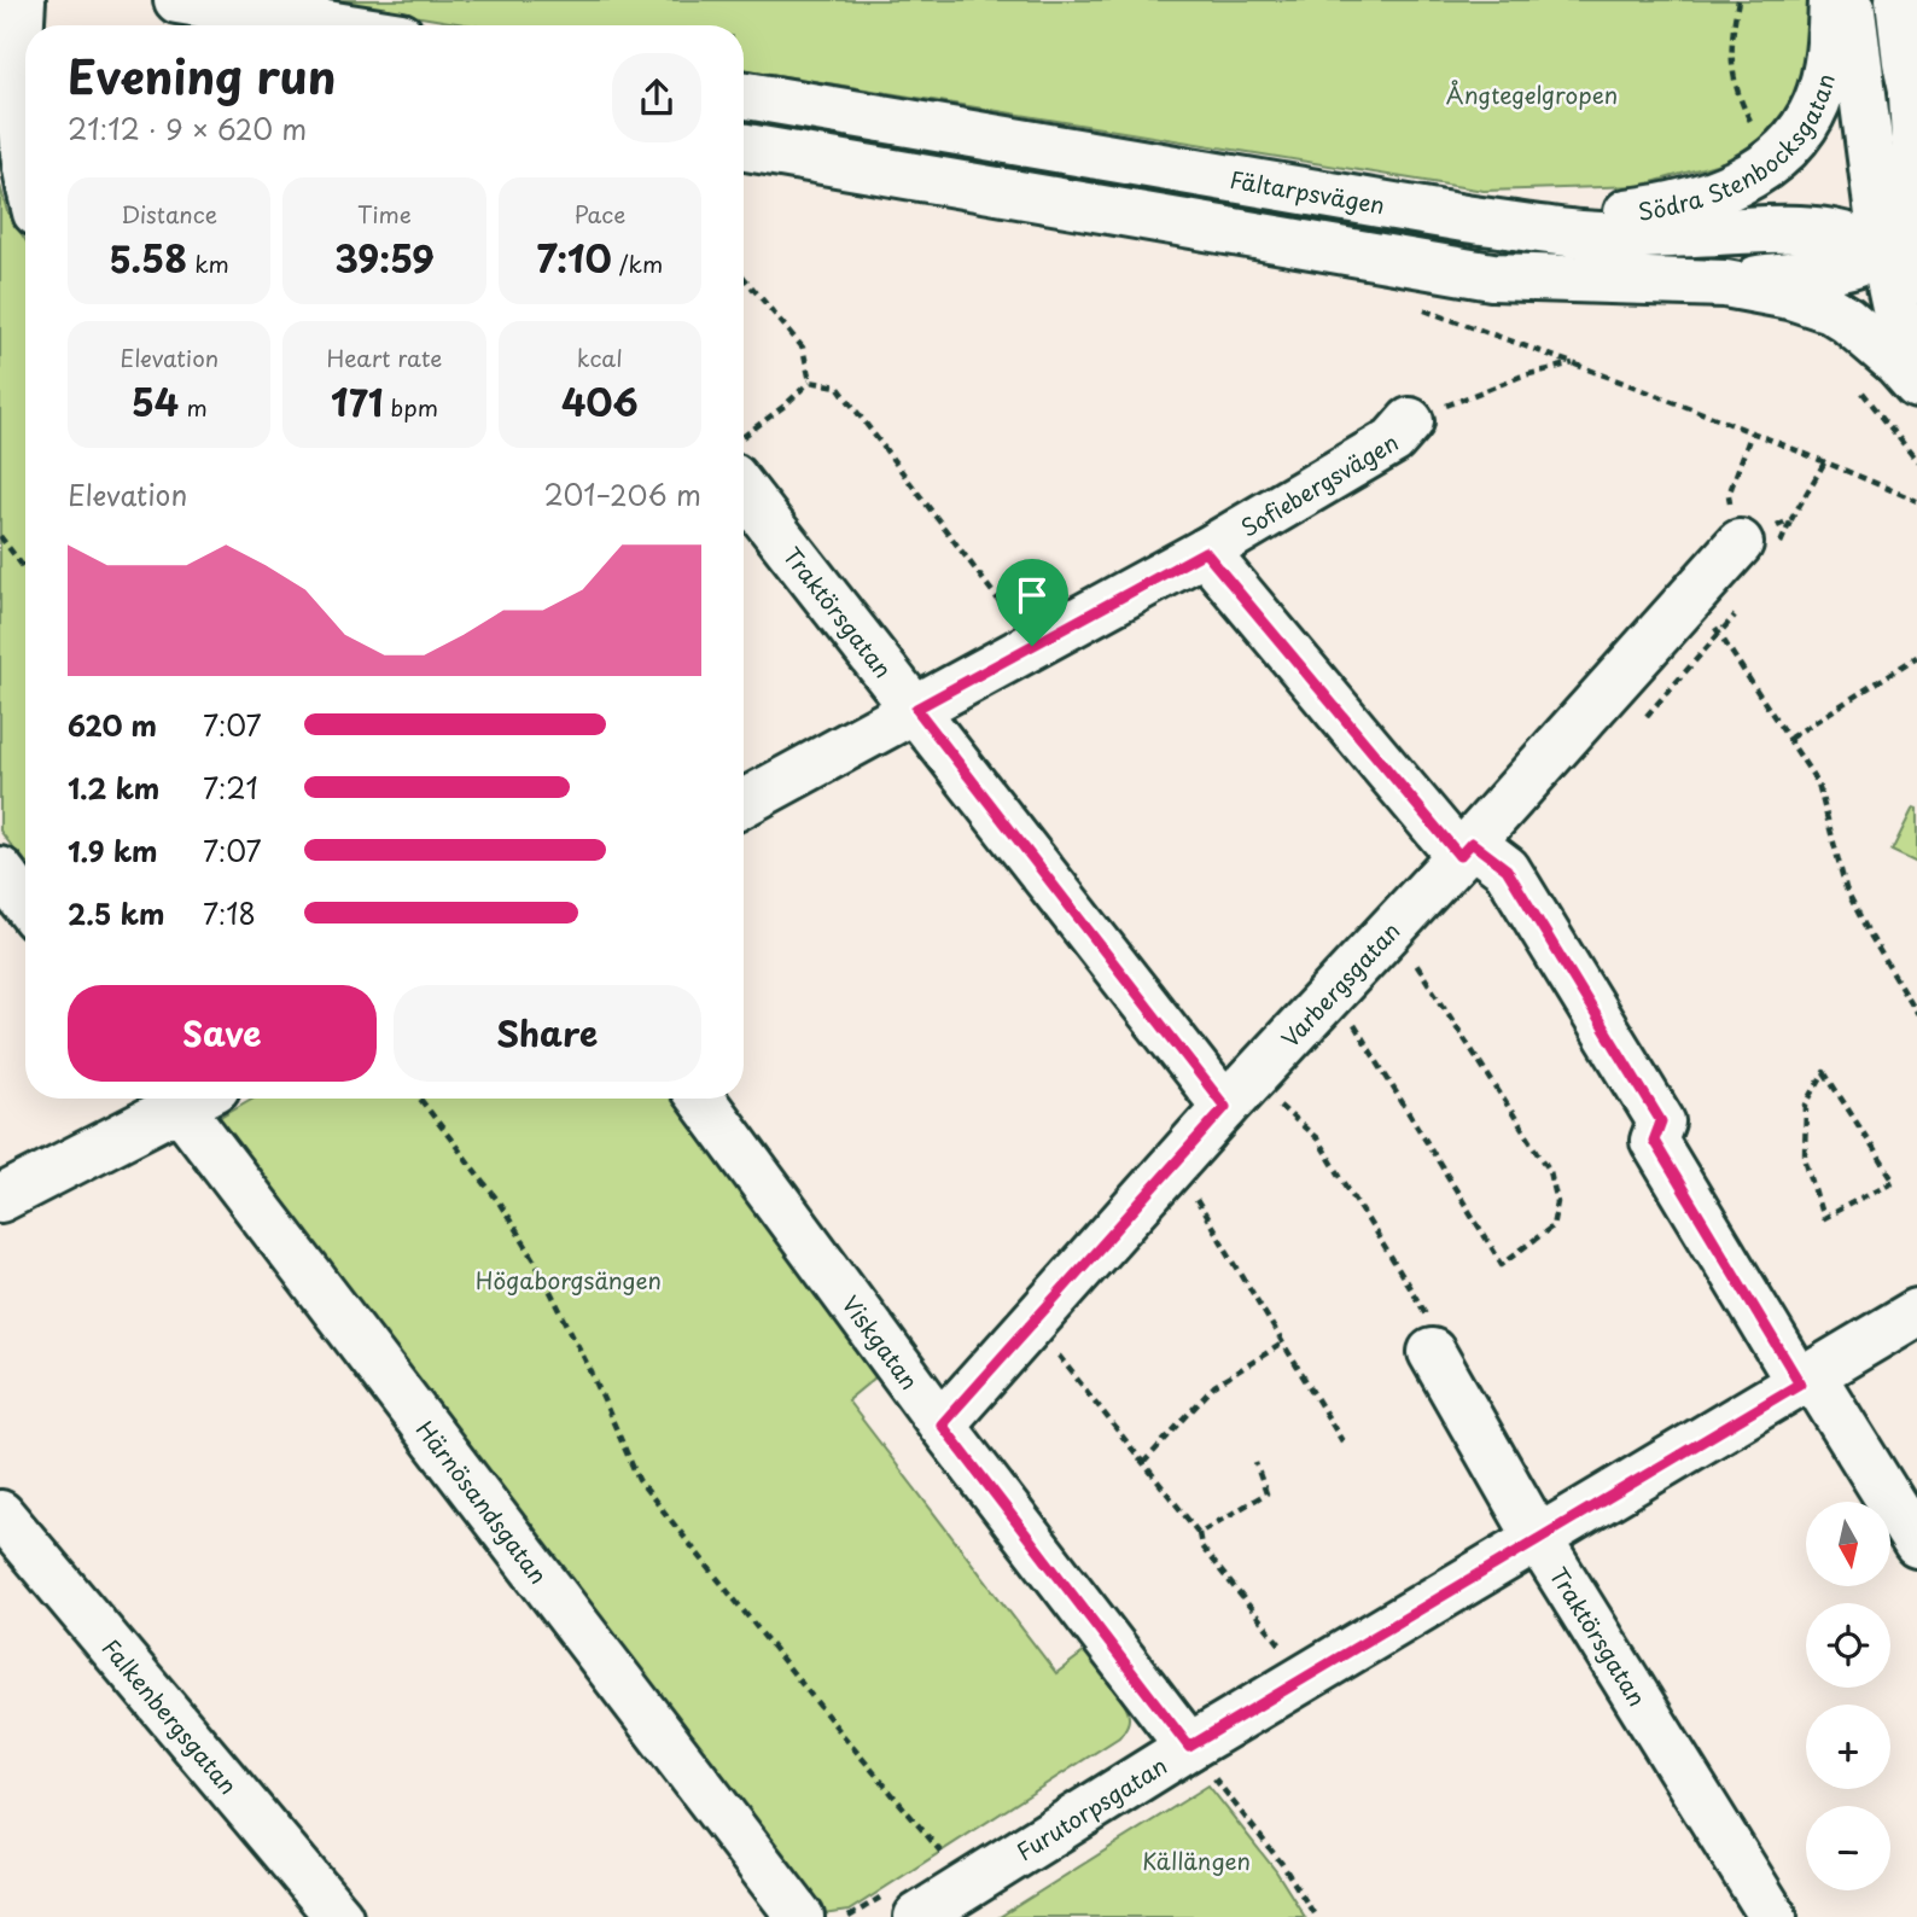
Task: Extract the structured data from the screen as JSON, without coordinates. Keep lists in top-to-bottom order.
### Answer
{
  "streets": {
    "street": [
      "Södra Stenbocksgatan",
      "Fältarpsvägen",
      "Sofiebergsvägen",
      "Traktörsgatan",
      "Varbergsgatan",
      "Viskgatan",
      "Härnösandsgatan",
      "Falkenbergsgatan",
      "Furutorpsgatan"
    ]
  },
  "crossings": [
    ["Södra Stenbocksgatan", "Fältarpsvägen"],
    ["Sofiebergsvägen", "Traktörsgatan"],
    ["Traktörsgatan", "Varbergsgatan"],
    ["Traktörsgatan", "Furutorpsgatan"],
    ["Varbergsgatan", "Viskgatan"],
    ["Viskgatan", "Furutorpsgatan"]
  ],
  "parks": ["Ångtegelgropen", "Högaborgsängen", "Källängen"],
  "north": "bottom",
  "page": {
    "heading": ["Evening run", "21:12 · 9 × 620 m"],
    "stats": [
      ["Distance", "5.58 km"],
      ["Time", "39:59"],
      ["Pace", "7:10 /km"],
      ["Elevation", "54 m"],
      ["Heart rate", "171 bpm"],
      ["kcal", "406"]
    ],
    "chart": ["Elevation", "201–206 m"],
    "list": [
      {
        "name": "620 m",
        "note": "7:07"
      },
      {
        "name": "1.2 km",
        "note": "7:21"
      },
      {
        "name": "1.9 km",
        "note": "7:07"
      },
      {
        "name": "2.5 km",
        "note": "7:18"
      }
    ],
    "buttons": ["Save", "Share"],
    "map_buttons": ["+", "−"]
  }
}
